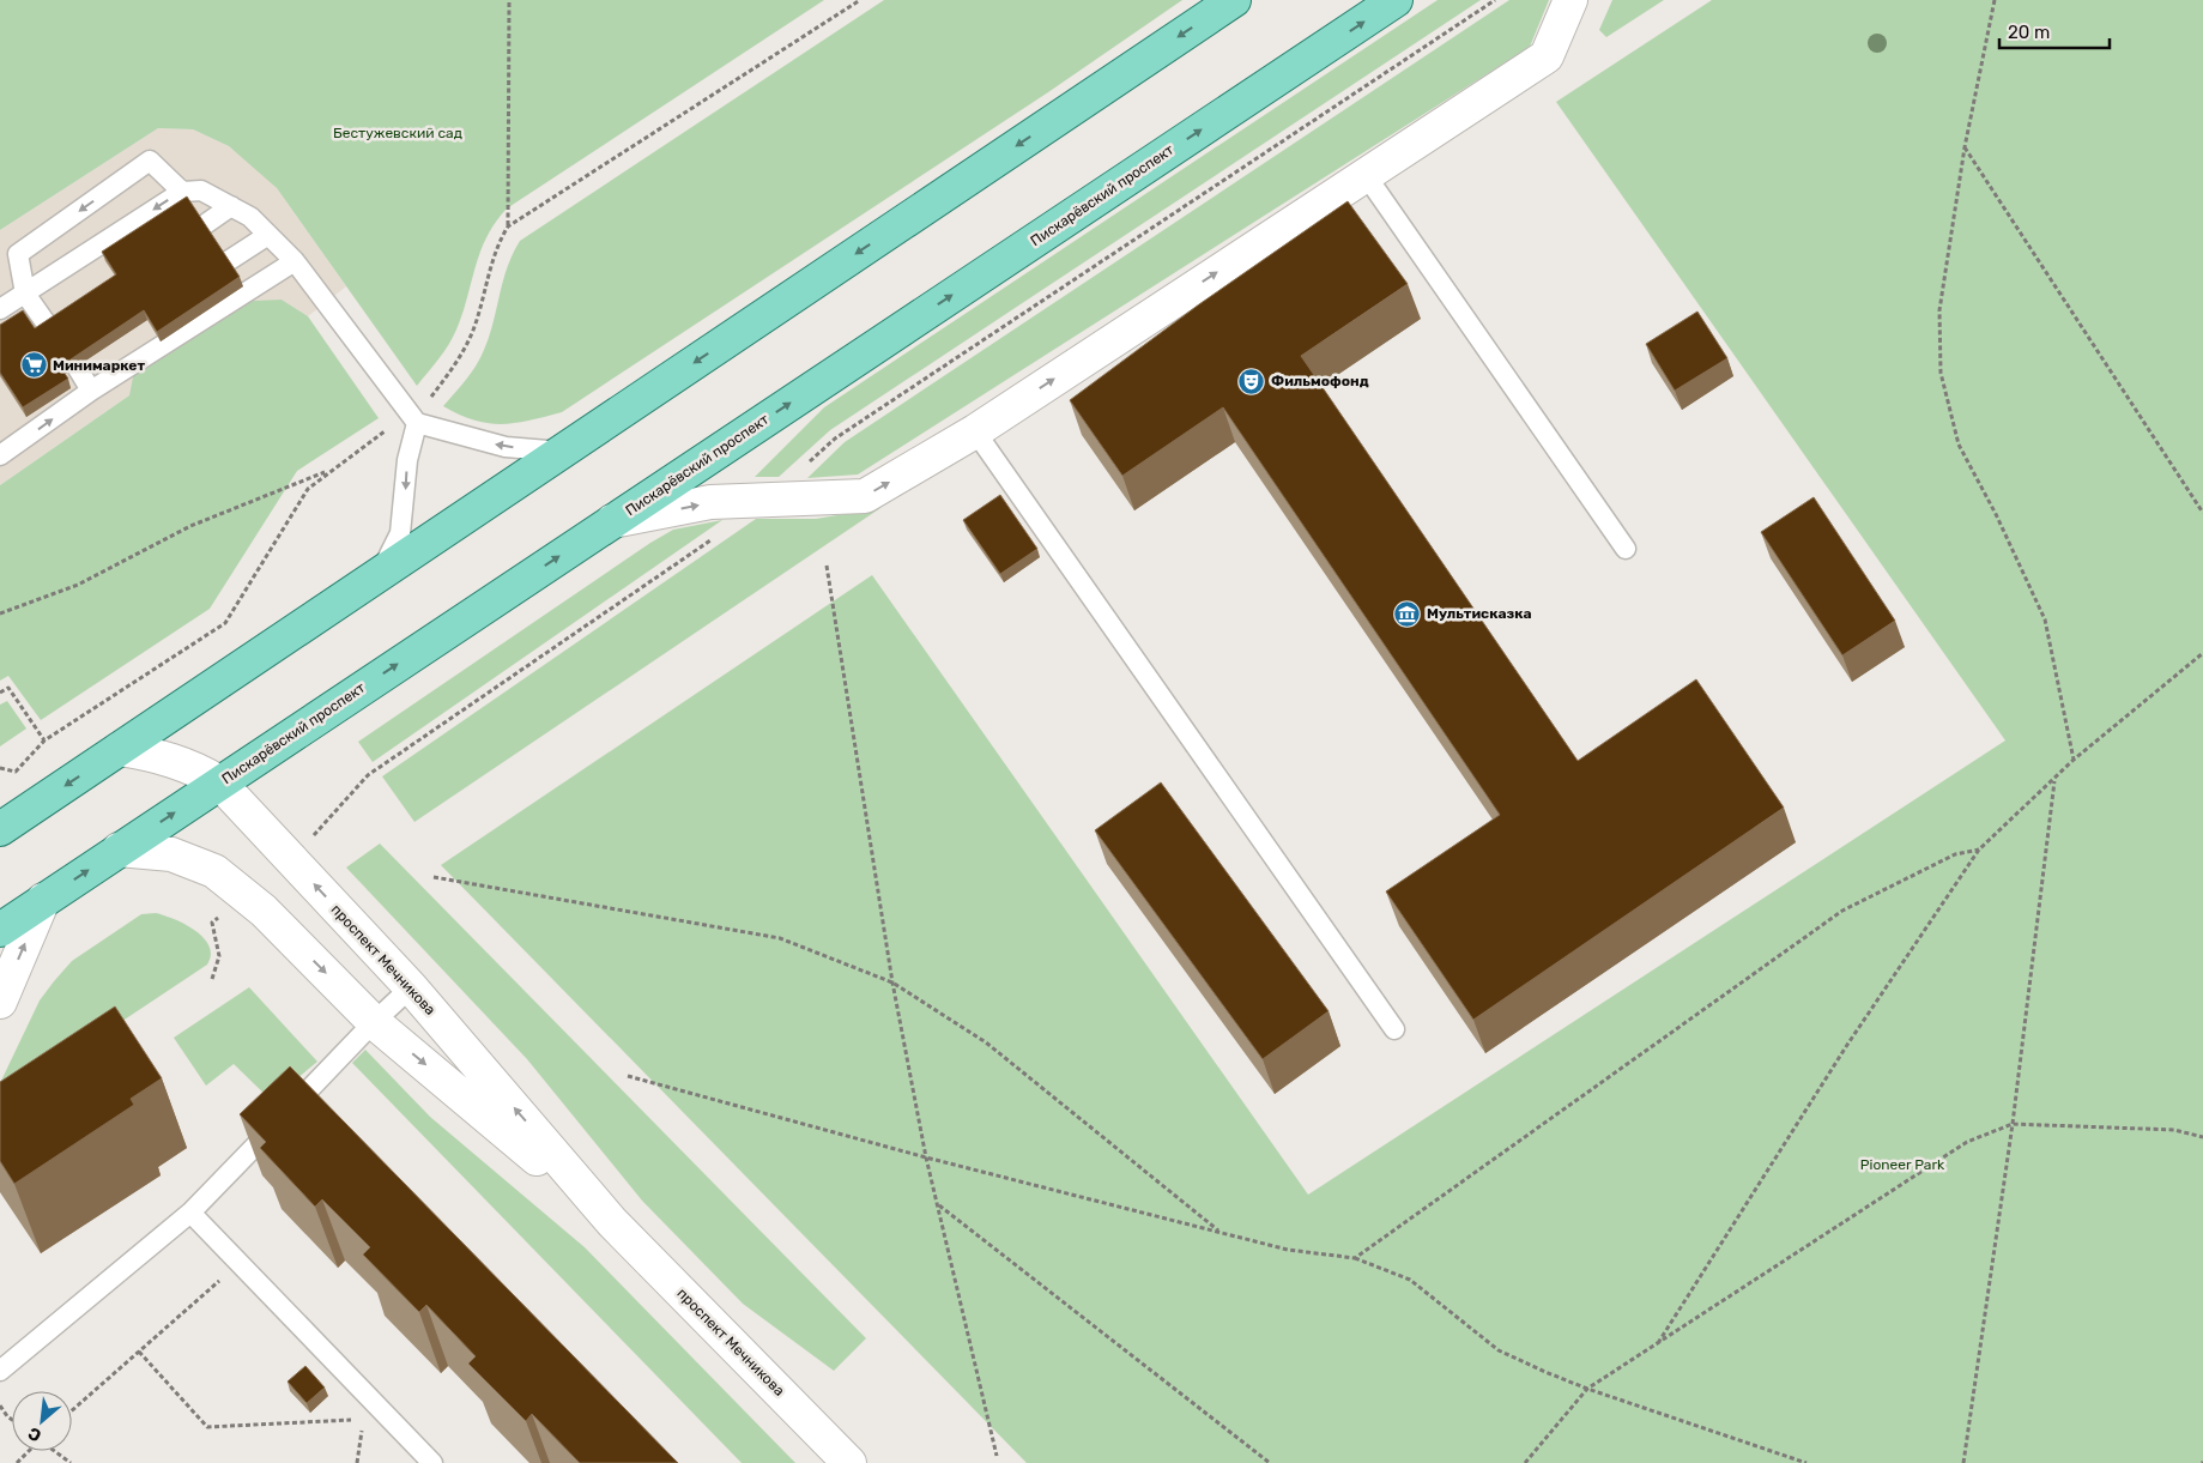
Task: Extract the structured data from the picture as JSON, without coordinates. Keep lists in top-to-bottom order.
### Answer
{
  "streets": {
    "main road": ["Пискарёвский проспект"],
    "street": ["проспект Мечникова"]
  },
  "crossings": [
    ["Пискарёвский проспект", "проспект Мечникова"]
  ],
  "parks": ["Бестужевский сад", "Pioneer Park"],
  "places": {
    "supermarket": ["Минимаркет"],
    "theatre": ["Фильмофонд"],
    "museum": ["Мультисказка"]
  },
  "scale_bar": "20 m",
  "north": "bottom left"
}
